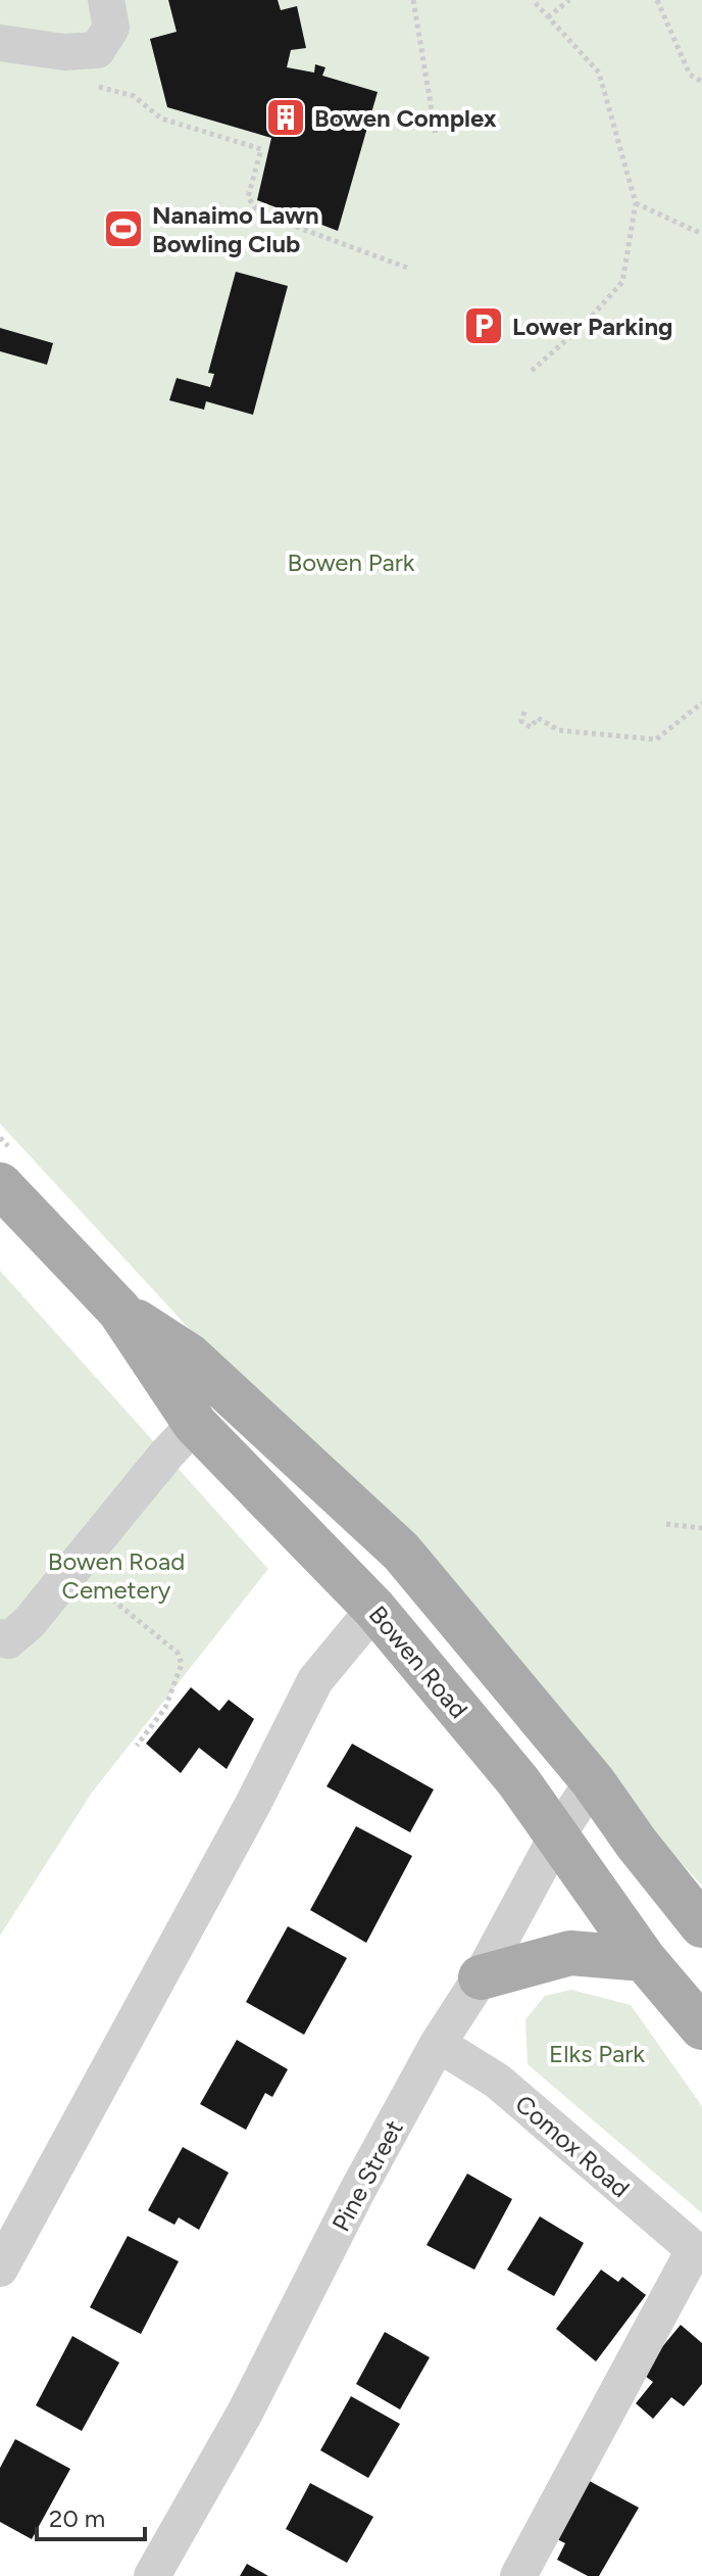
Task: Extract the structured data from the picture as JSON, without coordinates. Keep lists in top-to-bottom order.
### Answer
{
  "streets": {
    "main road": ["Bowen Road"],
    "street": ["Comox Road", "Pine Street"]
  },
  "crossings": [
    ["Bowen Road", "Pine Street"],
    ["Comox Road", "Pine Street"]
  ],
  "parks": ["Bowen Park", "Bowen Road Cemetery", "Elks Park"],
  "places": {
    "building": ["Bowen Complex"],
    "sports": ["Nanaimo Lawn Bowling Club"],
    "parking": ["Lower Parking"]
  },
  "scale_bar": "20 m"
}
